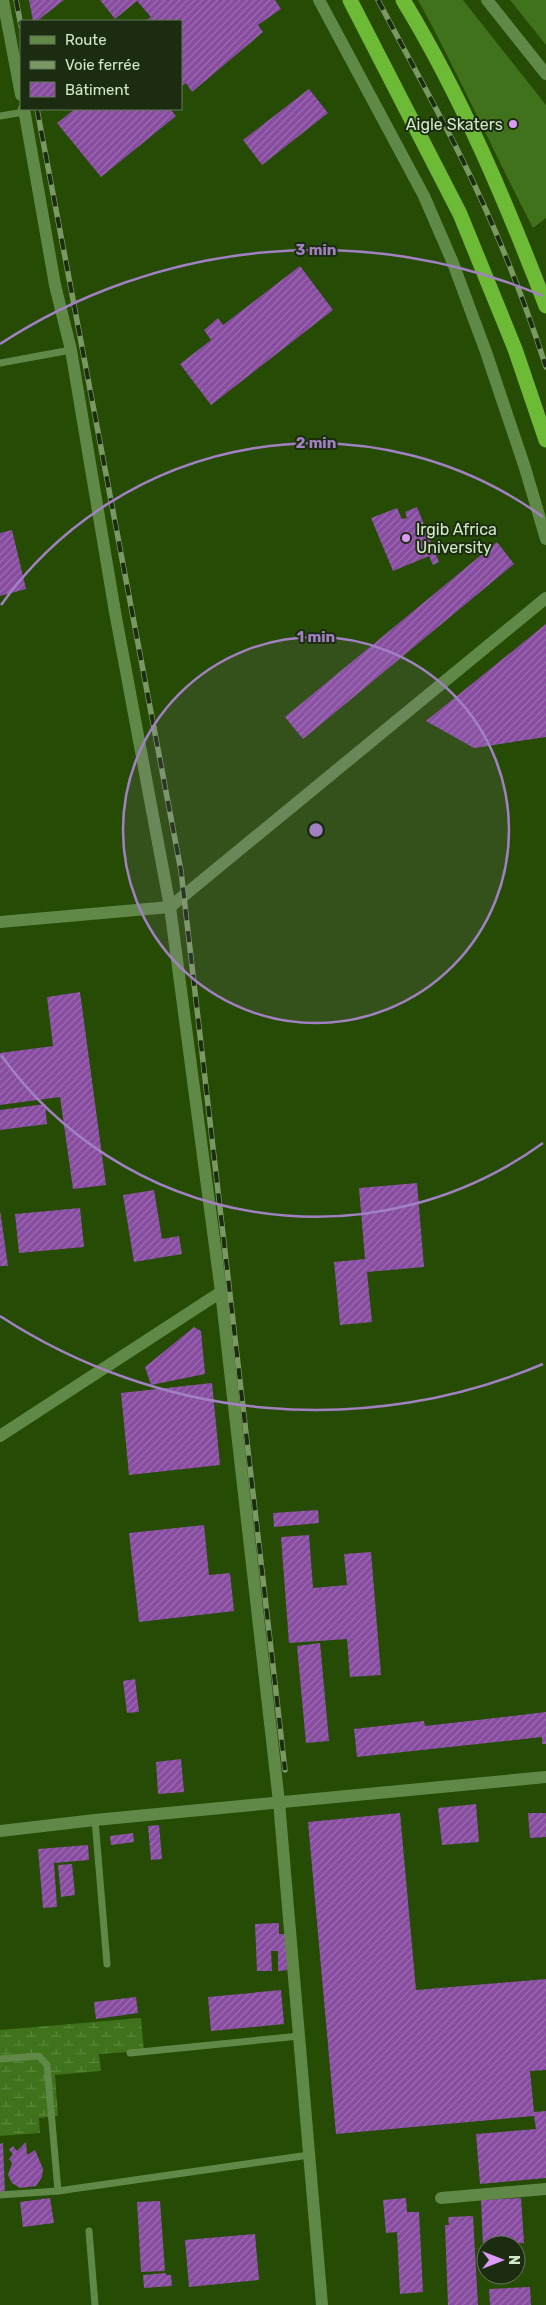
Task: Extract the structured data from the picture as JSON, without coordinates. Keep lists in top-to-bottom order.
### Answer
{
  "places": ["Aigle Skaters", "Irgib Africa University"],
  "legend": ["Route", "Voie ferrée", "Bâtiment"],
  "north": "right",
  "rings": ["3 min", "2 min", "1 min"]
}
